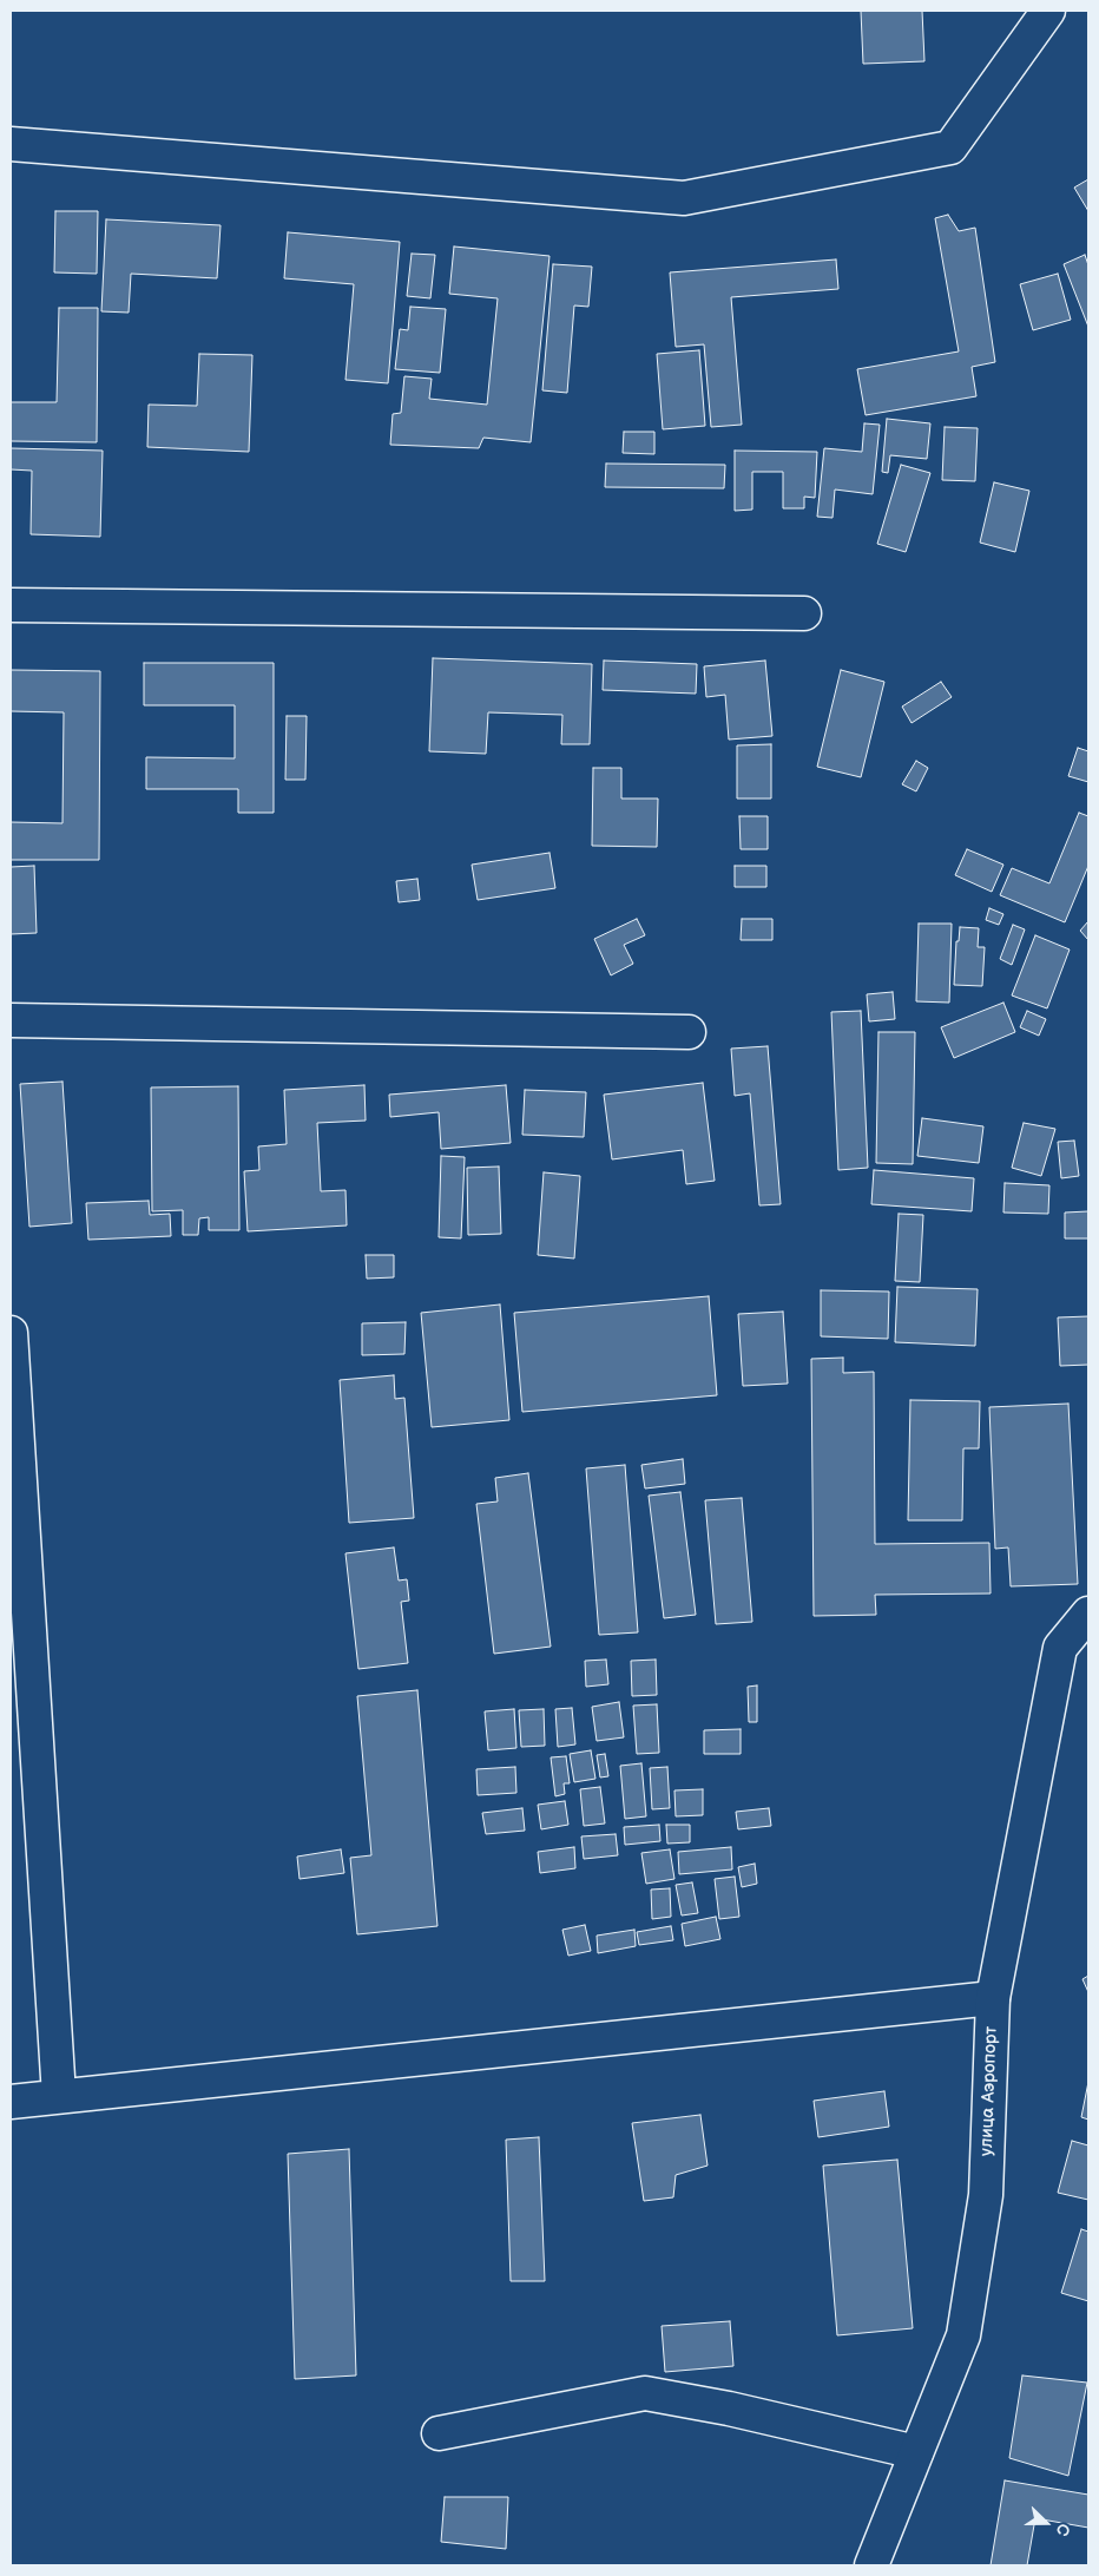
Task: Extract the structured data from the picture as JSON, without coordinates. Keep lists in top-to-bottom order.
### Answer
{
  "streets": {
    "street": ["улица Аэропорт"]
  },
  "north": "right"
}
